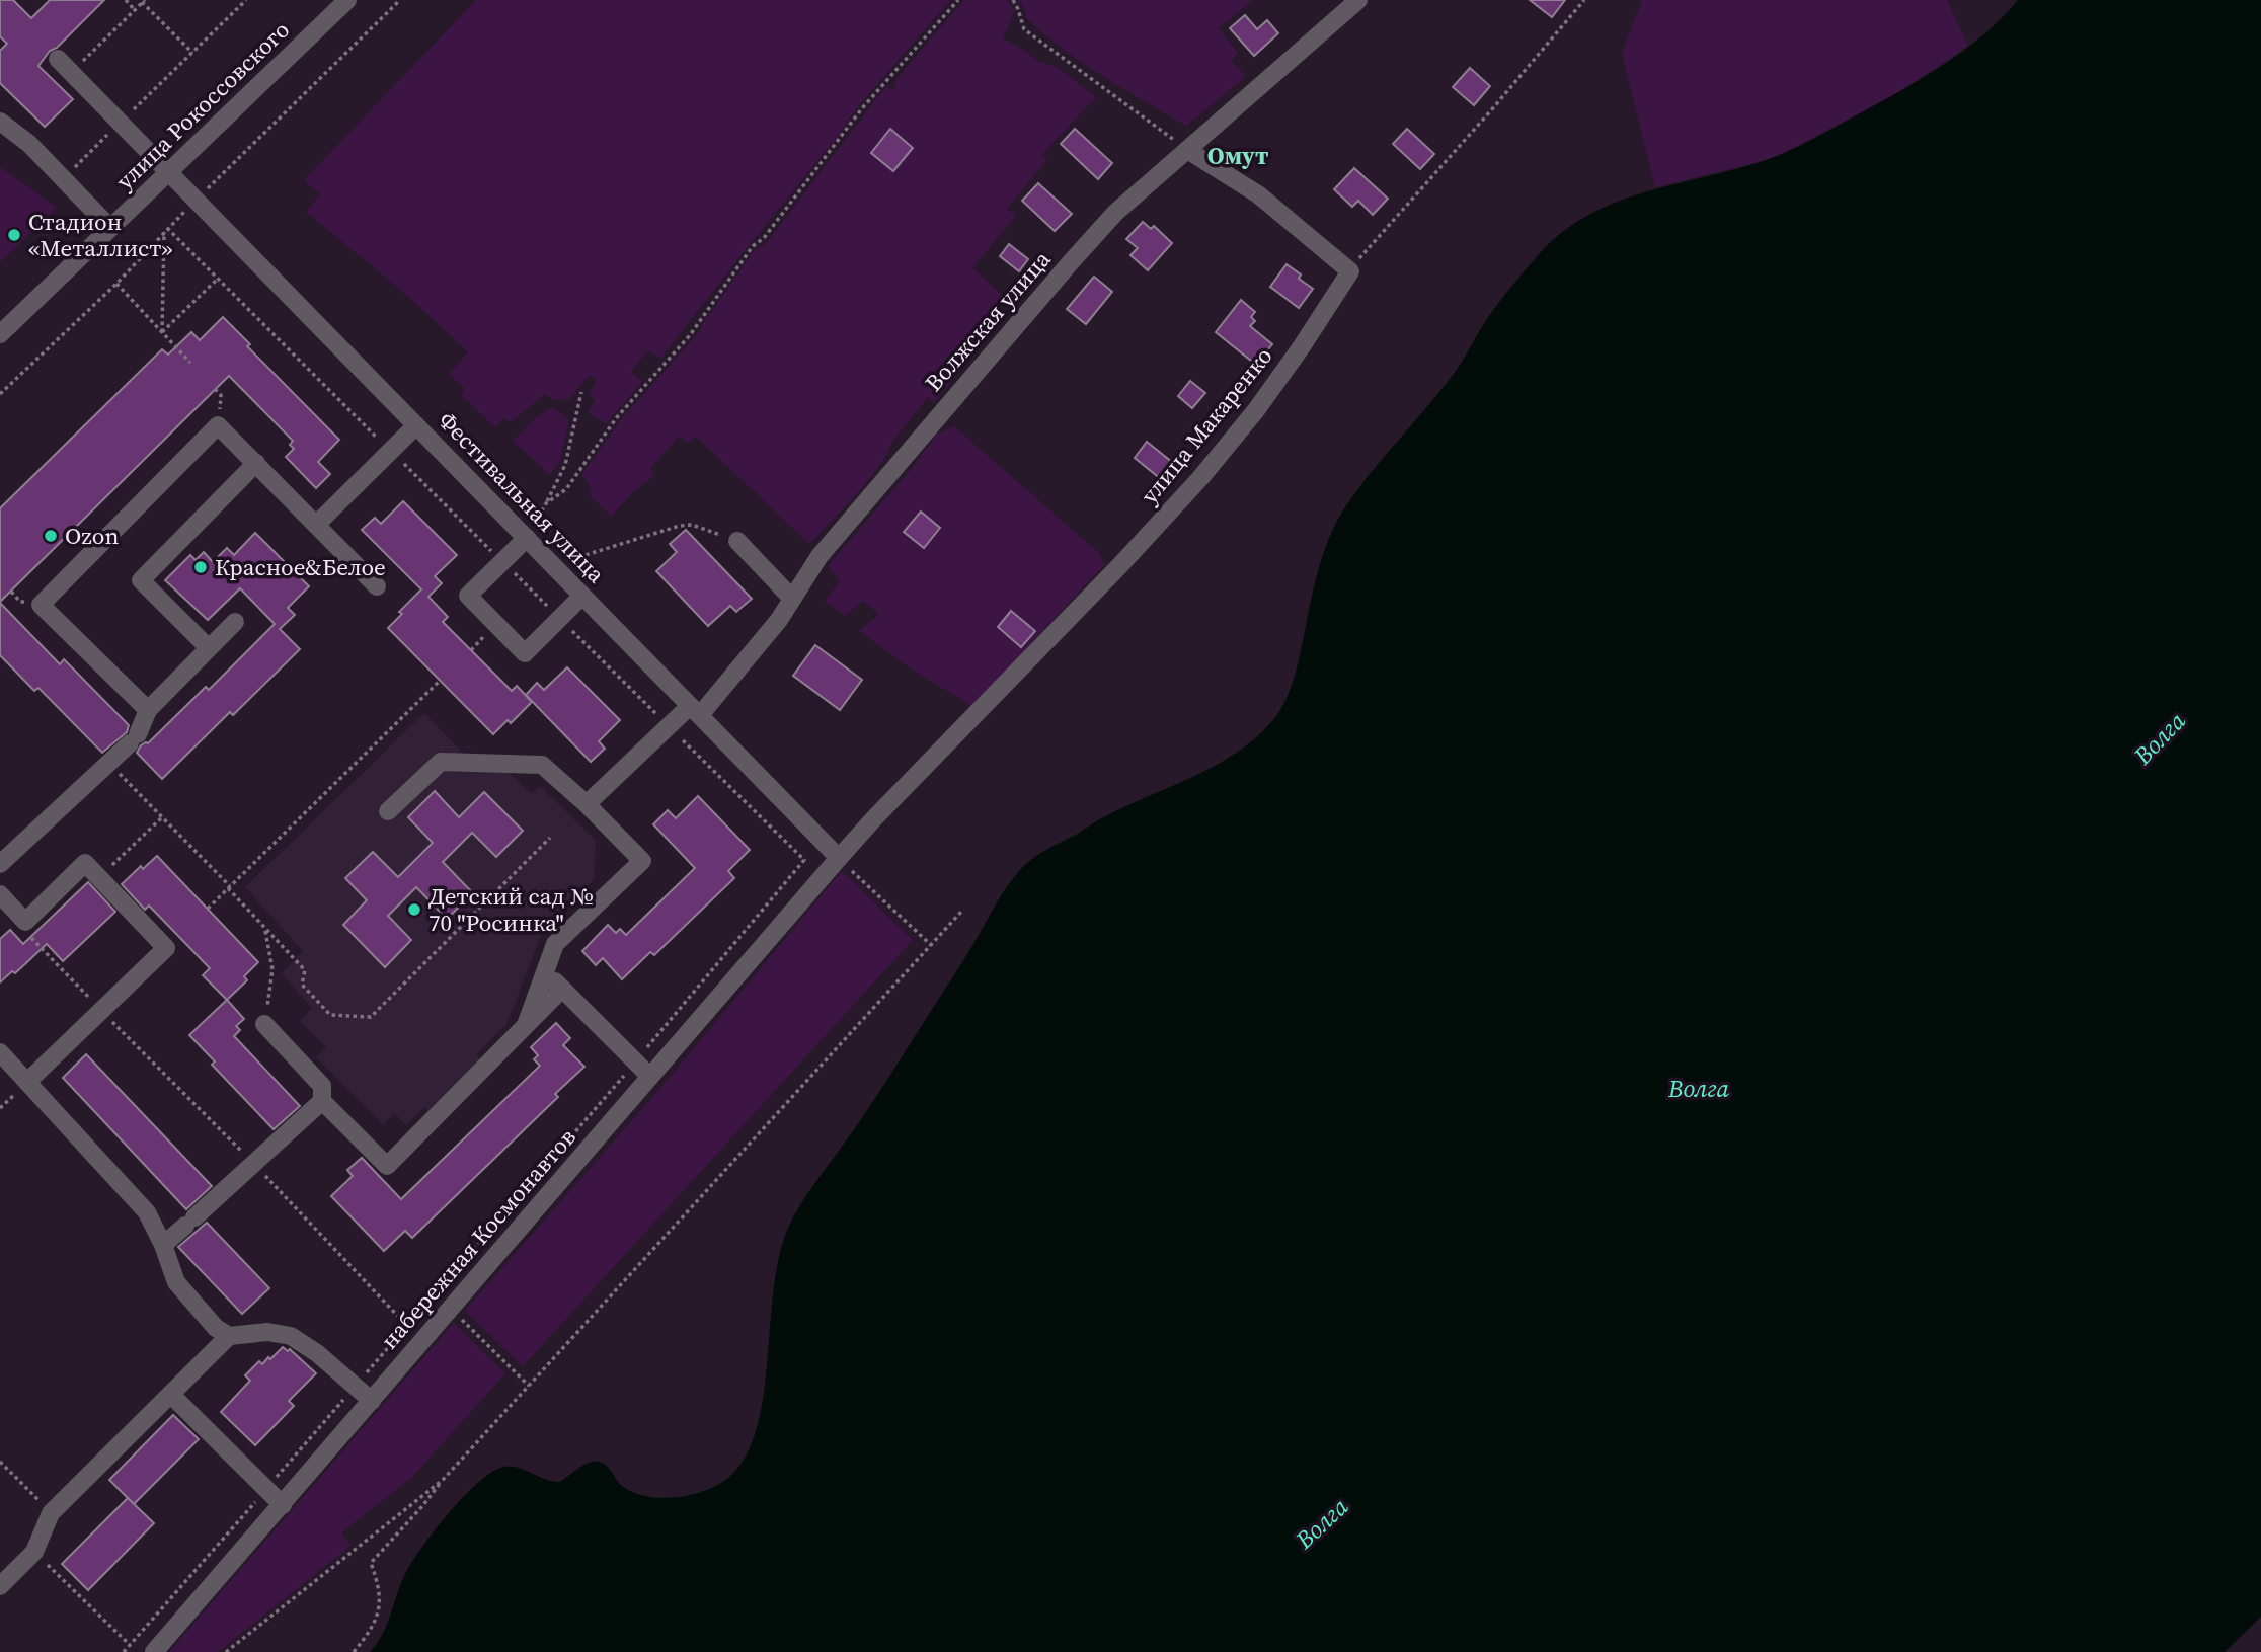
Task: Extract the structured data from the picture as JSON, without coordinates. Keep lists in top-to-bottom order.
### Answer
{
  "streets": {
    "street": [
      "улица Рокоссовского",
      "Волжская улица",
      "улица Макаренко",
      "Фестивальная улица",
      "набережная Космонавтов"
    ]
  },
  "crossings": [
    ["улица Рокоссовского", "Фестивальная улица"],
    ["Волжская улица", "Фестивальная улица"],
    ["улица Макаренко", "Фестивальная улица"],
    ["улица Макаренко", "набережная Космонавтов"],
    ["Фестивальная улица", "набережная Космонавтов"]
  ],
  "districts": ["Омут"],
  "water": ["Волга"],
  "places": [
    "Стадион «Металлист»",
    "Ozon",
    "Красное&Белое",
    "Детский сад № 70 \"Росинка\""
  ]
}
